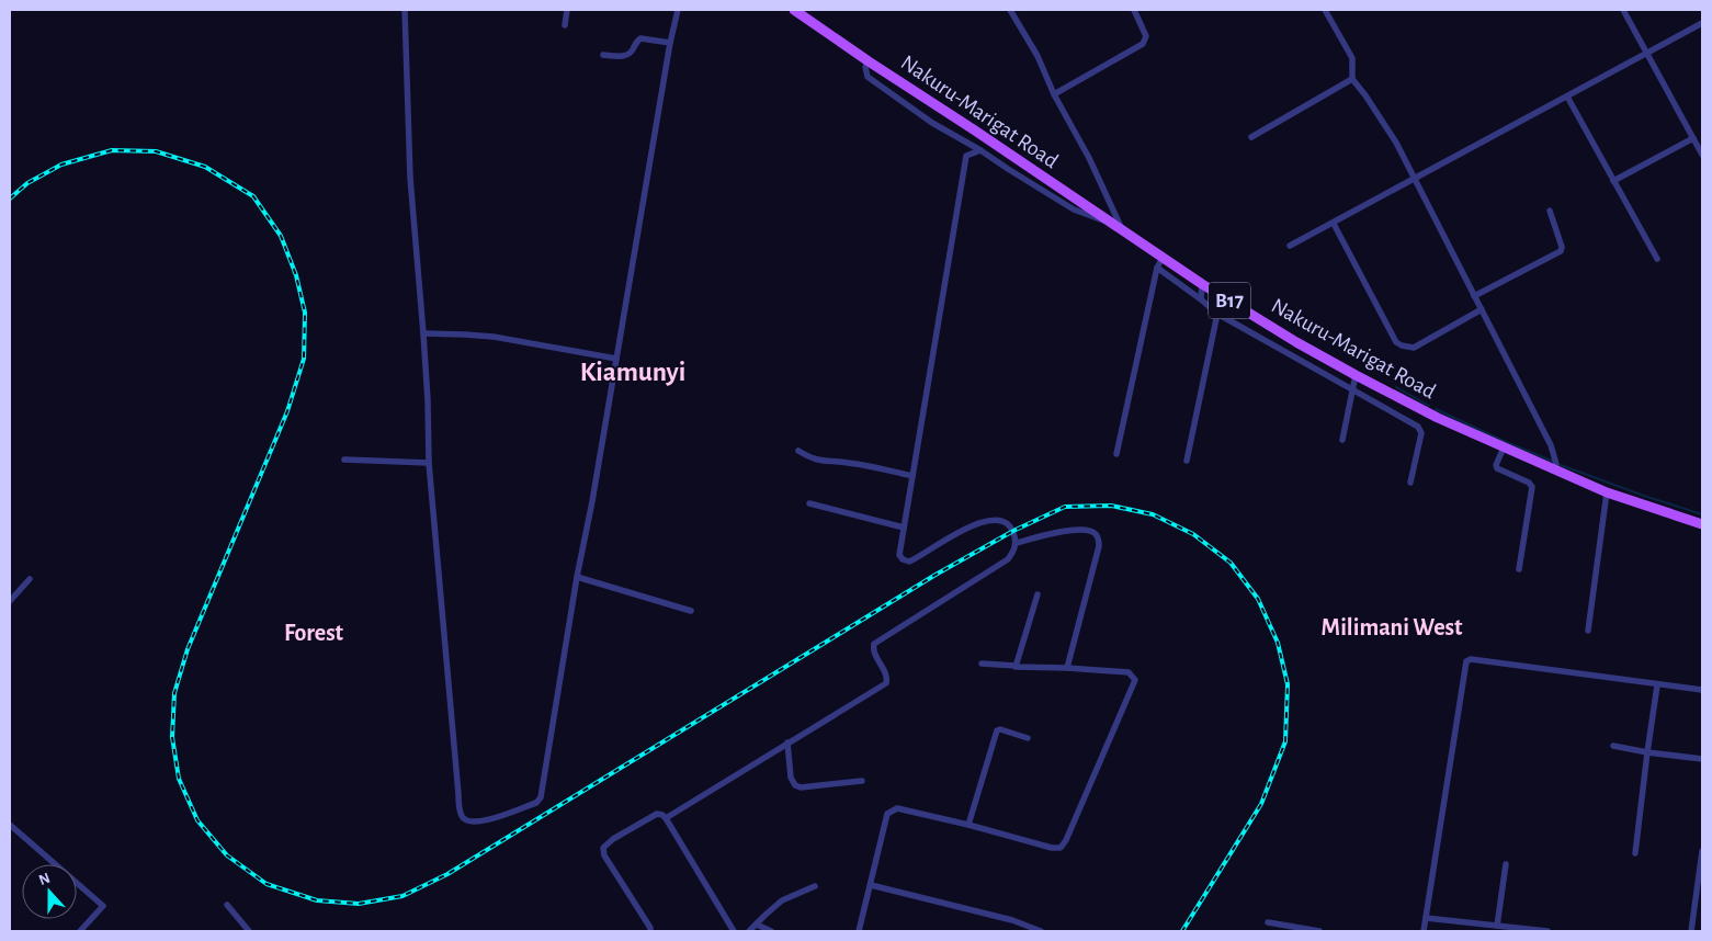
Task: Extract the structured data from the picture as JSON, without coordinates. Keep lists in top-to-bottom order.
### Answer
{
  "streets": {
    "main road": ["Nakuru-Marigat Road", "B17"]
  },
  "districts": ["Kiamunyi", "Milimani West", "Forest"],
  "north": "top"
}
